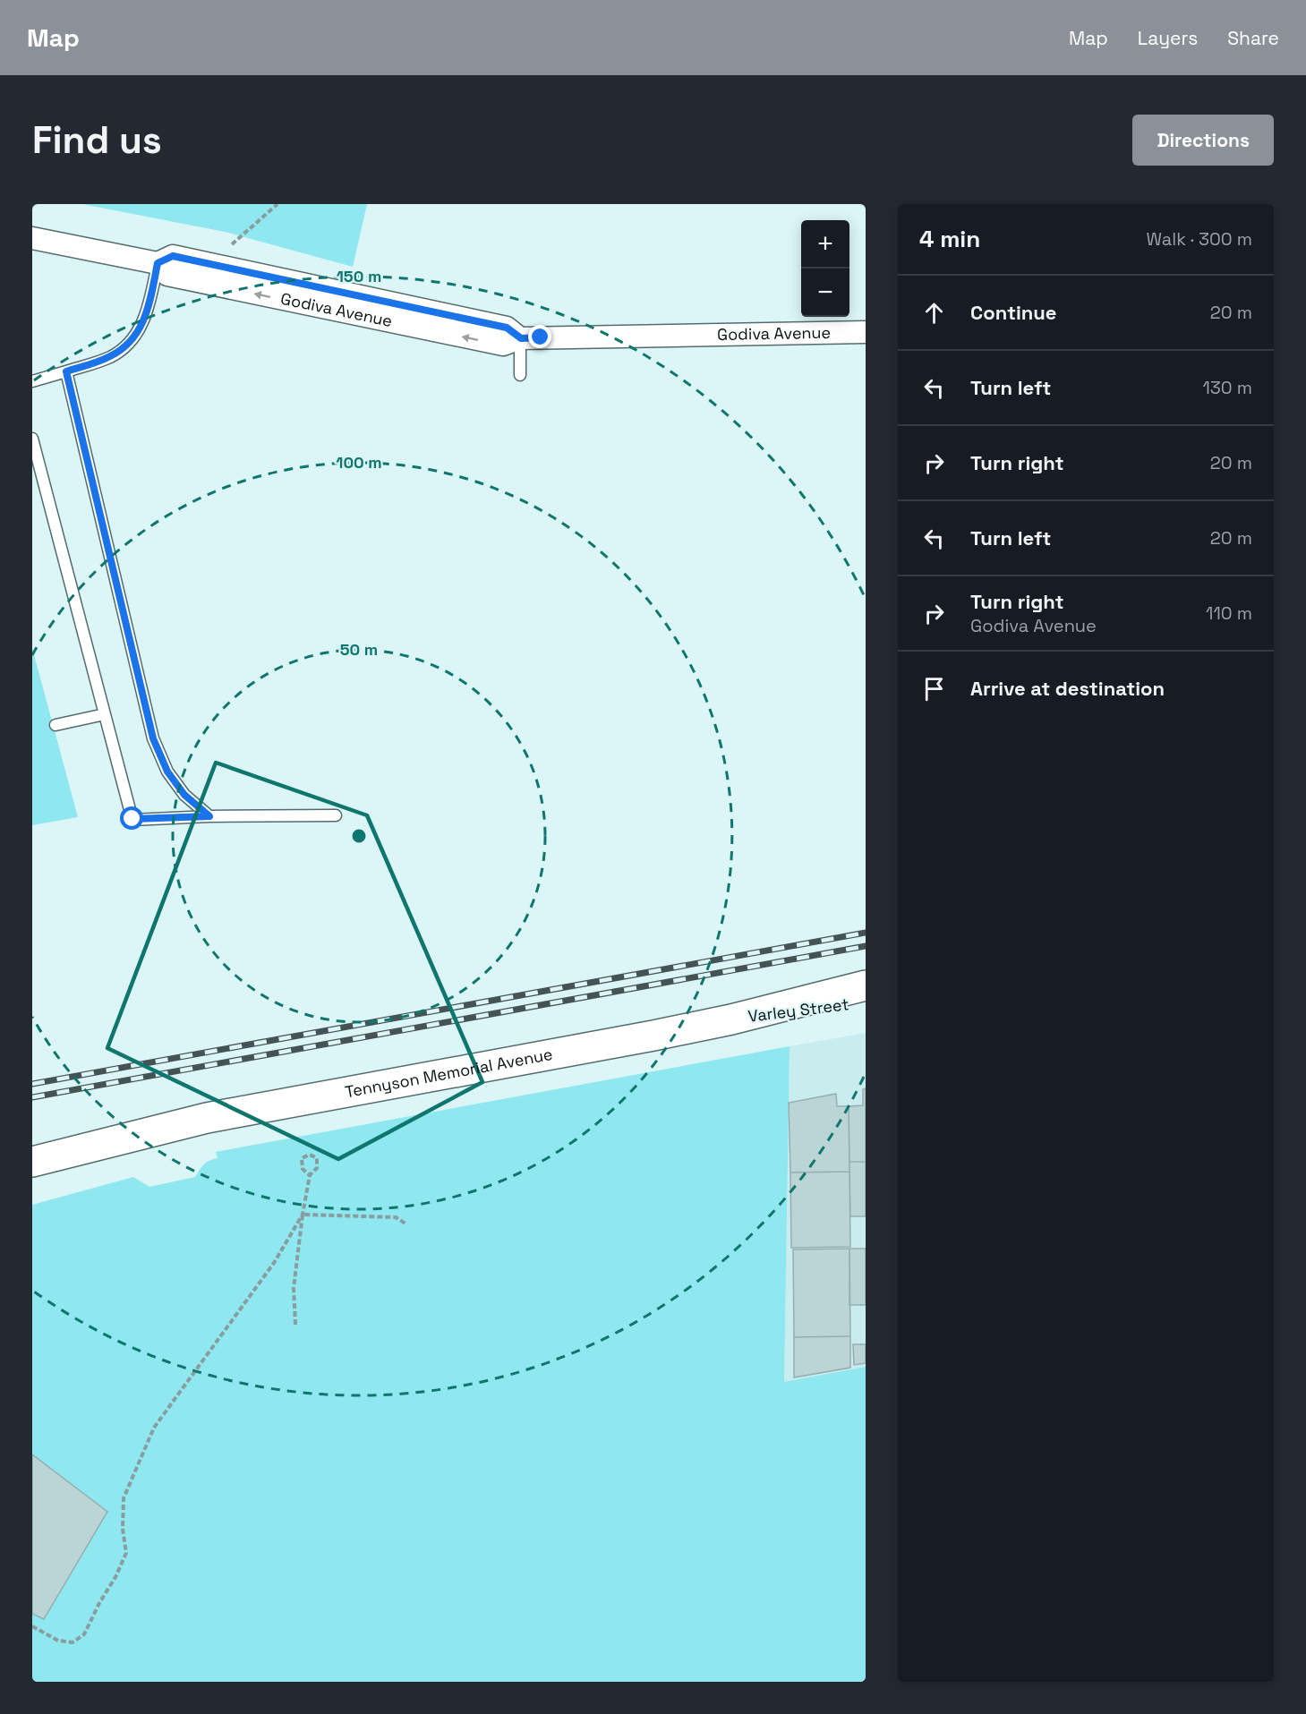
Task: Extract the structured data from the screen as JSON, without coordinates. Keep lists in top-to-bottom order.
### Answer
{
  "streets": {
    "main road": ["Varley Street", "Tennyson Memorial Avenue"],
    "street": ["Godiva Avenue"]
  },
  "crossings": [
    ["Varley Street", "Tennyson Memorial Avenue"]
  ],
  "page": {
    "header": "Map",
    "nav": ["Map", "Layers", "Share"],
    "buttons": "Directions",
    "title": "Find us",
    "heading": ["4 min", "Walk · 300 m"],
    "map_buttons": ["+", "−"],
    "list": [
      ["Continue", "20 m"],
      ["Turn left", "130 m"],
      ["Turn right", "20 m"],
      ["Turn left", "20 m"],
      ["Turn right", "Godiva Avenue", "110 m"],
      "Arrive at destination"
    ]
  },
  "rings": ["150 m", "100 m", "50 m"]
}
